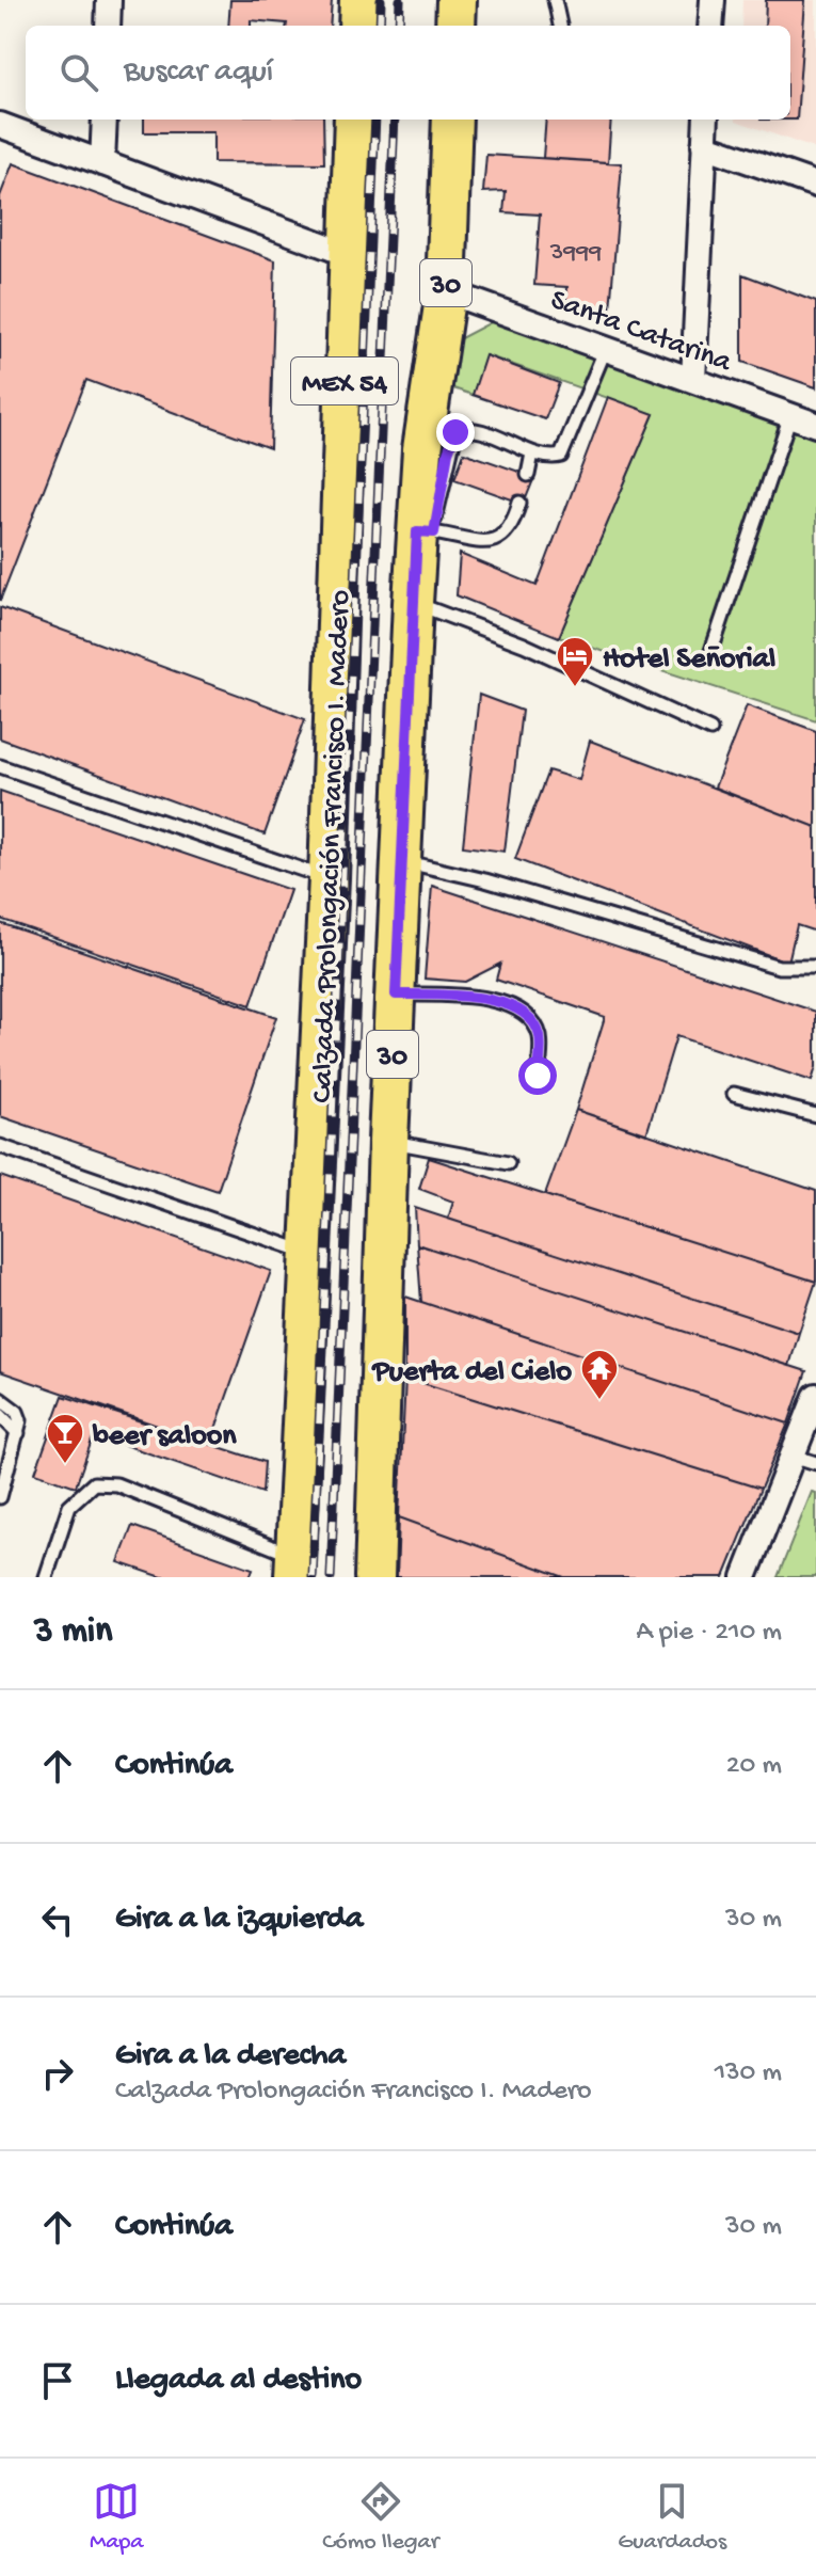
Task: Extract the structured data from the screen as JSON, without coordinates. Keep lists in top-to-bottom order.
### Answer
{
  "streets": {
    "main road": ["30", "MEX 54", "Calzada Prolongación Francisco I. Madero"],
    "street": ["Santa Catarina"]
  },
  "crossings": [
    ["30", "Santa Catarina"]
  ],
  "places": {
    "hotel": ["Hotel Señorial"],
    "temple": ["Puerta del Cielo"],
    "bar": ["beer saloon"]
  },
  "house_numbers": ["3999"],
  "page": {
    "search": "Buscar aquí",
    "heading": ["3 min", "A pie · 210 m"],
    "list": [
      ["Continúa", "20 m"],
      ["Gira a la izquierda", "30 m"],
      ["Gira a la derecha", "Calzada Prolongación Francisco I. Madero", "130 m"],
      ["Continúa", "30 m"],
      "Llegada al destino"
    ],
    "nav": ["Mapa", "Cómo llegar", "Guardados"]
  }
}
